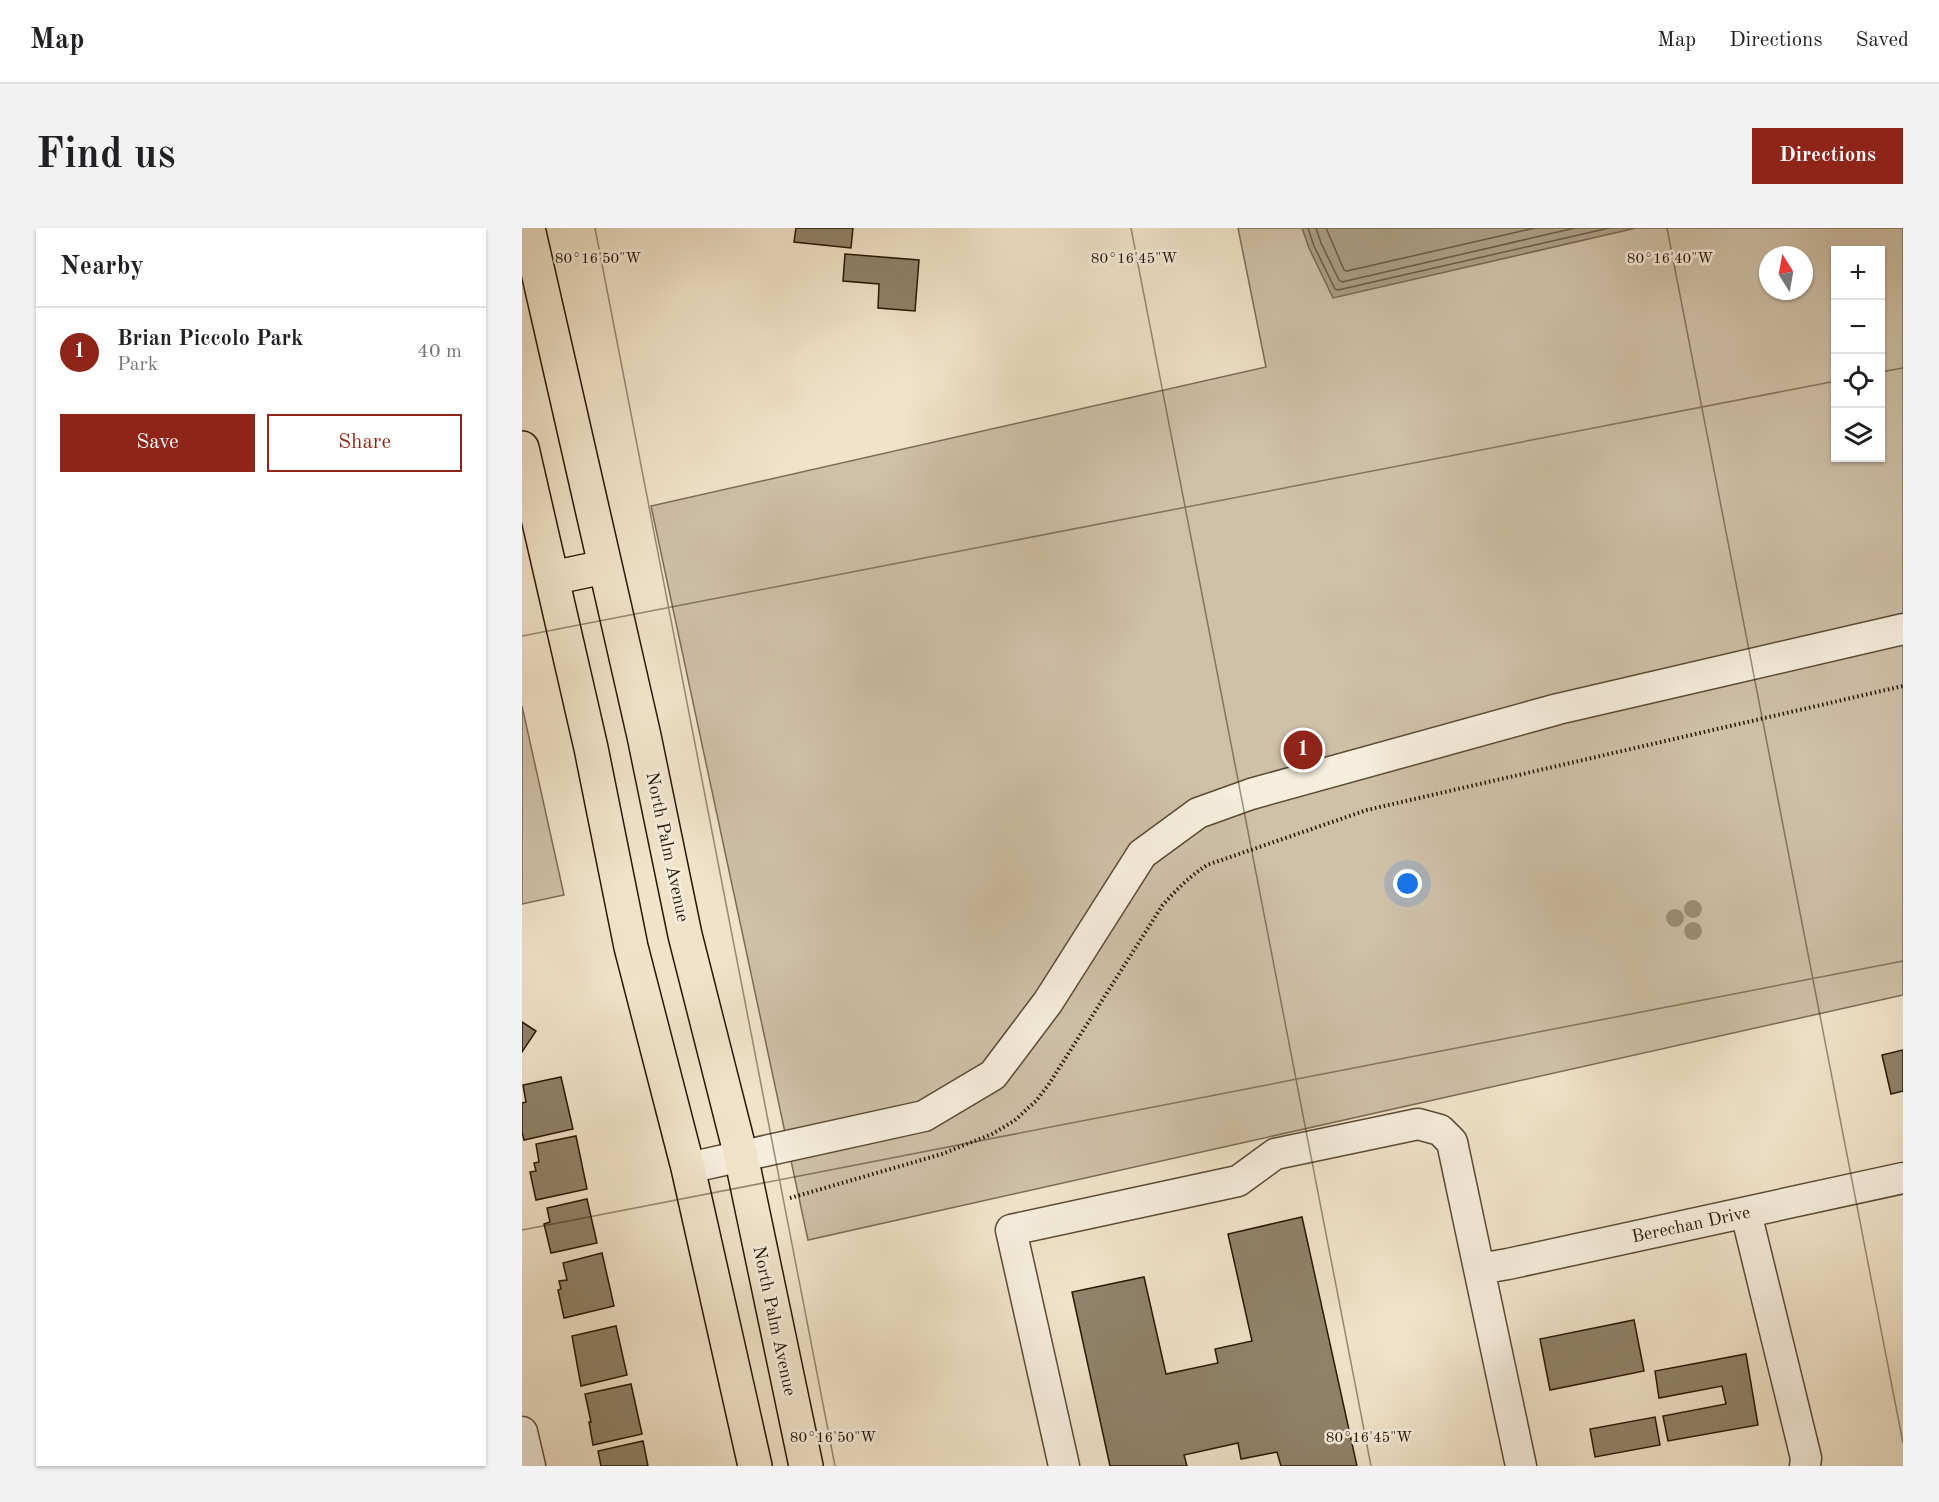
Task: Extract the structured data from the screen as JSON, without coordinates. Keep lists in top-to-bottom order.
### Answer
{
  "streets": {
    "main road": ["North Palm Avenue"],
    "street": ["Berechan Drive"]
  },
  "north": "top",
  "page": {
    "header": "Map",
    "nav": ["Map", "Directions", "Saved"],
    "buttons": [
      "Directions",
      ["Save", "Share"]
    ],
    "title": "Find us",
    "heading": "Nearby",
    "map_buttons": ["+", "−"],
    "list": [
      {
        "mark": "1",
        "name": "Brian Piccolo Park",
        "note": "Park",
        "value": "40 m"
      }
    ],
    "pins": "1"
  },
  "coordinates": ["80°16'50\"W", "80°16'45\"W", "80°16'40\"W"]
}
